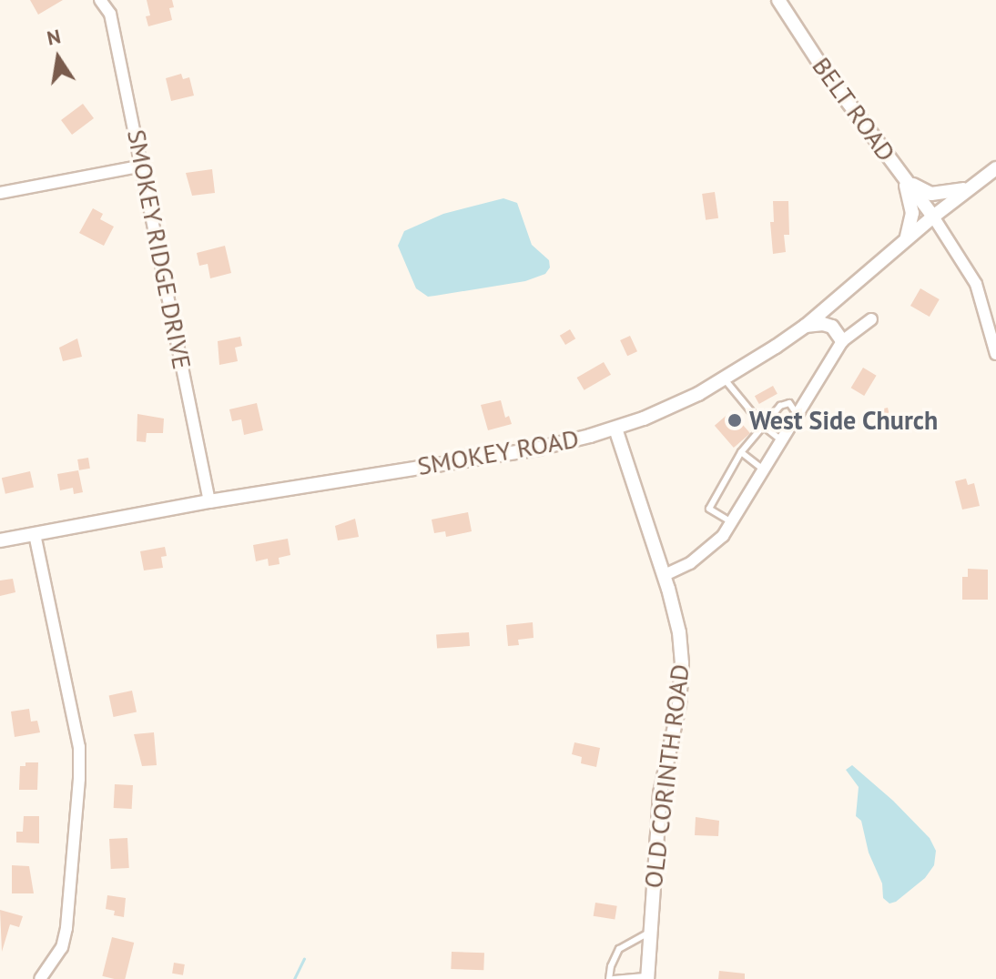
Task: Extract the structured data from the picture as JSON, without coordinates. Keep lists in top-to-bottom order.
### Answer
{
  "streets": {
    "street": [
      "BELT ROAD",
      "SMOKEY RIDGE DRIVE",
      "SMOKEY ROAD",
      "OLD CORINTH ROAD"
    ]
  },
  "crossings": [
    ["BELT ROAD", "SMOKEY ROAD"],
    ["SMOKEY RIDGE DRIVE", "SMOKEY ROAD"],
    ["SMOKEY ROAD", "OLD CORINTH ROAD"]
  ],
  "places": ["West Side Church"],
  "north": "top"
}
